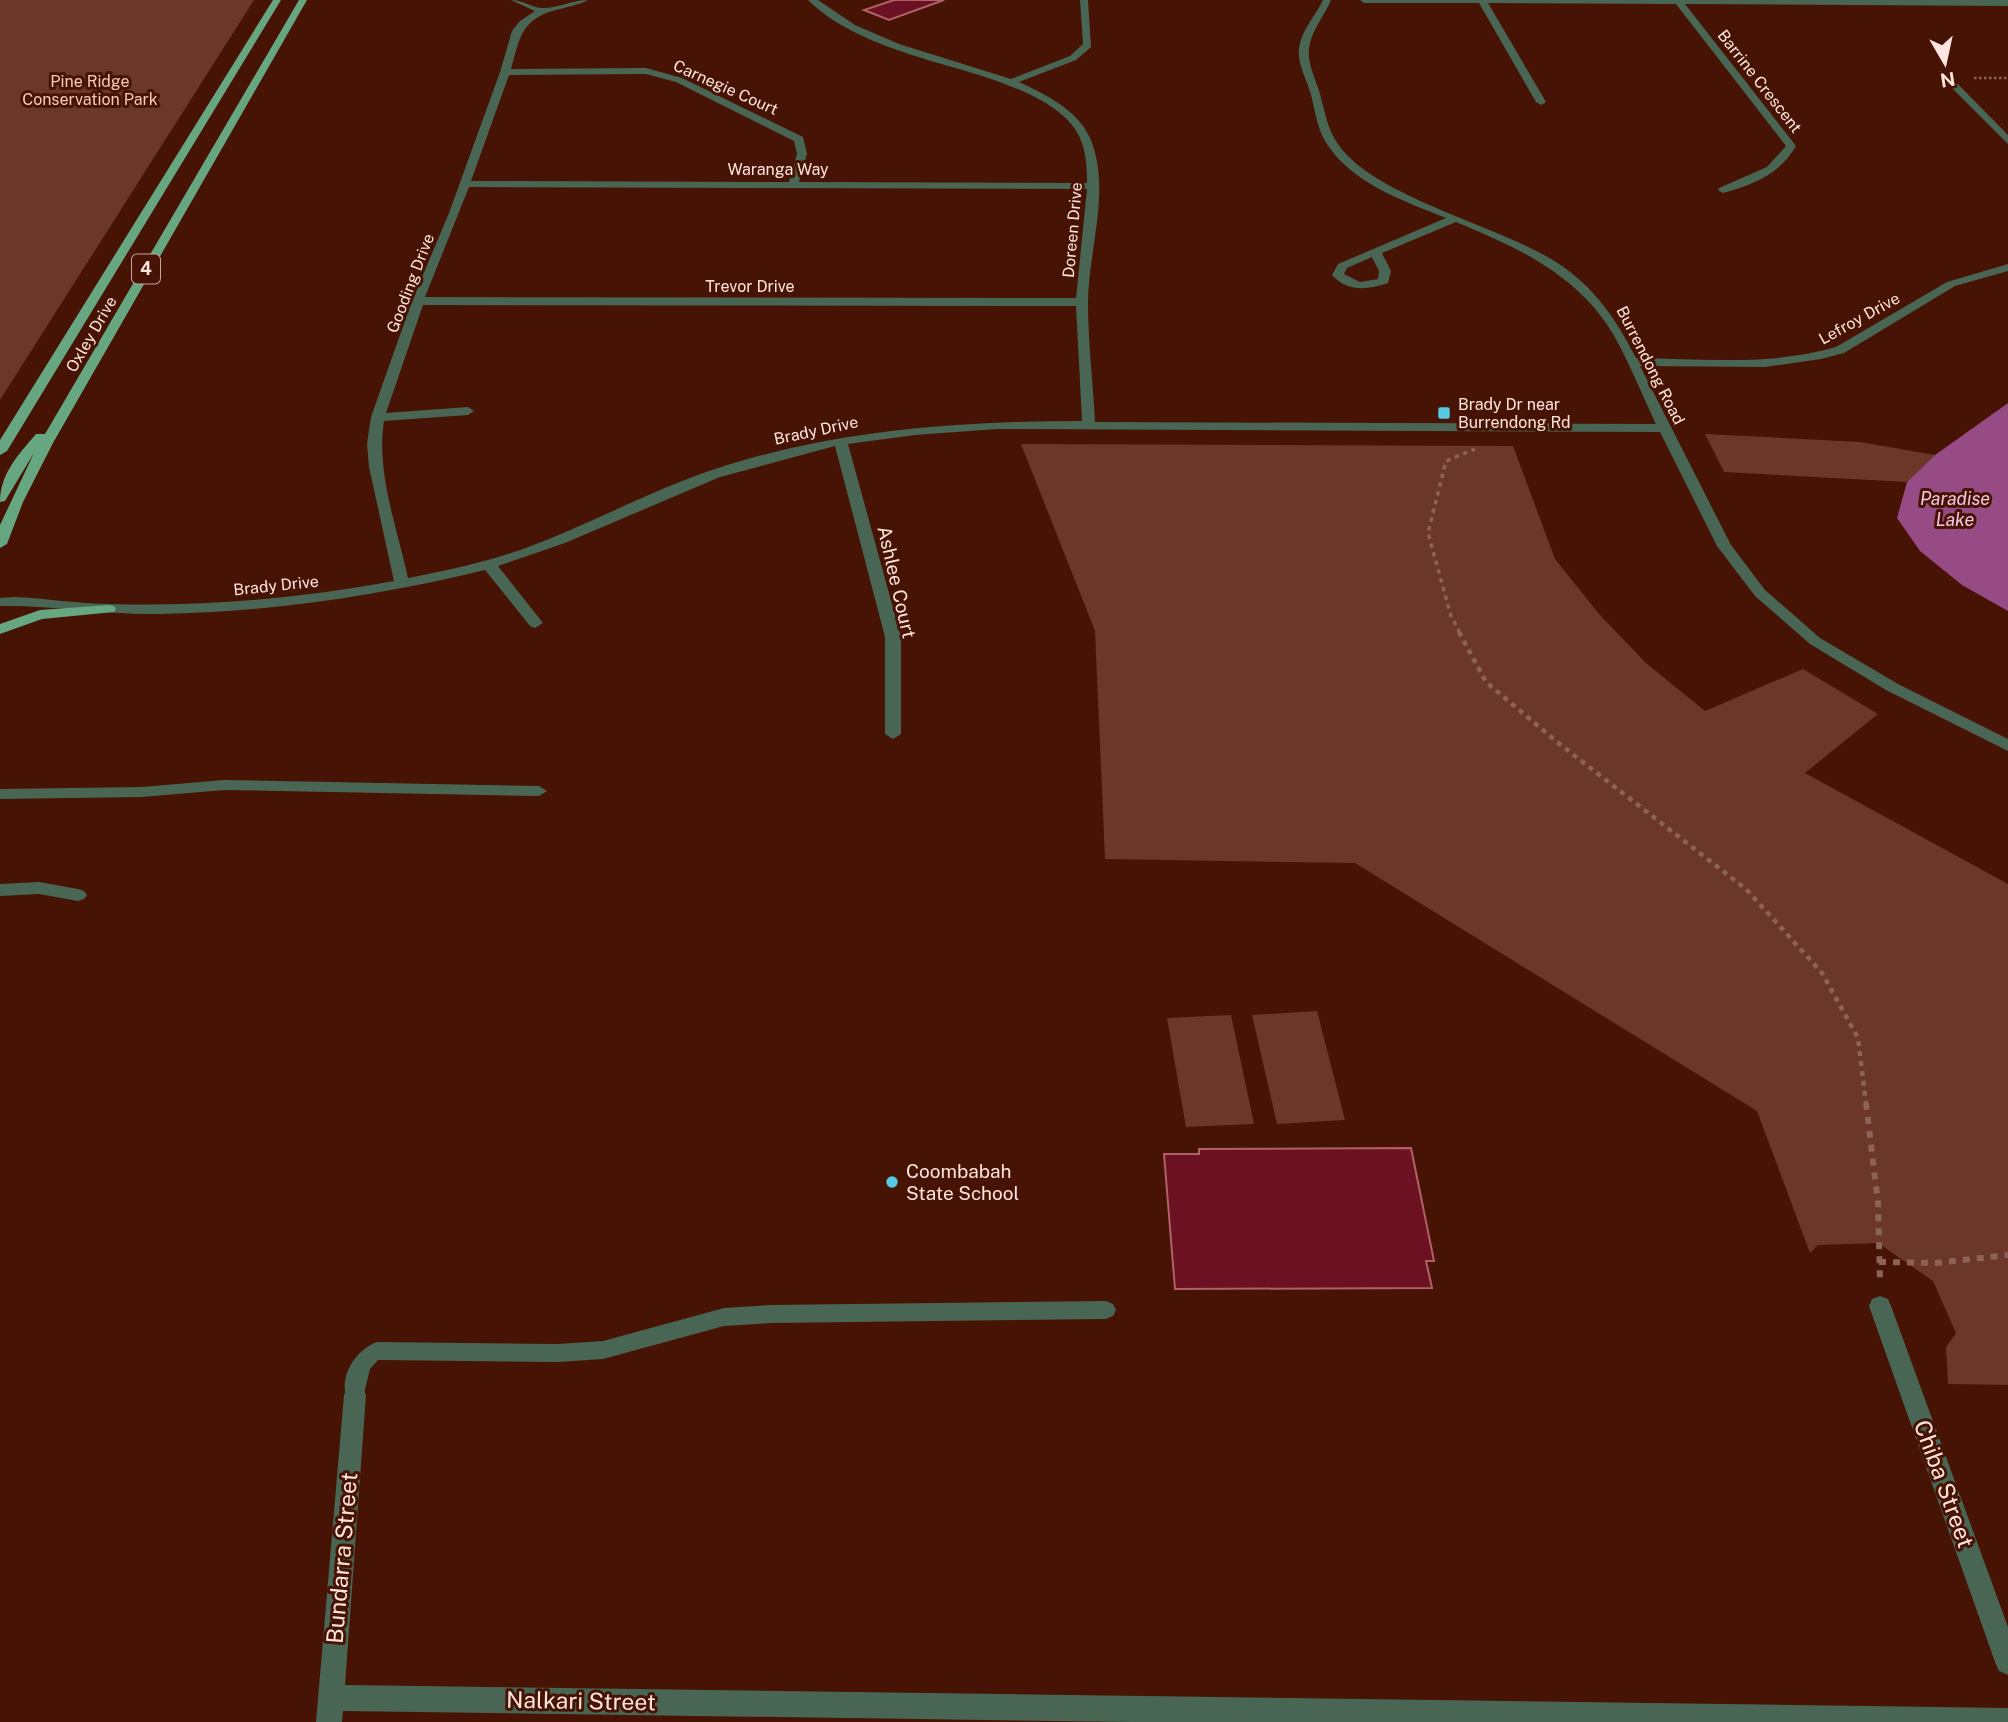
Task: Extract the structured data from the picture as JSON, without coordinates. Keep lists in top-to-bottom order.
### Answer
{
  "streets": {
    "main road": ["4", "Oxley Drive"],
    "street": [
      "Barrine Crescent",
      "Carnegie Court",
      "Waranga Way",
      "Doreen Drive",
      "Gooding Drive",
      "Trevor Drive",
      "Lefroy Drive",
      "Burrendong Road",
      "Brady Drive",
      "Ashlee Court",
      "Chiba Street",
      "Bundarra Street",
      "Nalkari Street"
    ]
  },
  "crossings": [
    ["Carnegie Court", "Waranga Way"],
    ["Carnegie Court", "Gooding Drive"],
    ["Waranga Way", "Doreen Drive"],
    ["Waranga Way", "Gooding Drive"],
    ["Doreen Drive", "Trevor Drive"],
    ["Doreen Drive", "Brady Drive"],
    ["Gooding Drive", "Trevor Drive"],
    ["Gooding Drive", "Brady Drive"],
    ["Lefroy Drive", "Burrendong Road"],
    ["Burrendong Road", "Brady Drive"],
    ["Brady Drive", "Ashlee Court"],
    ["Bundarra Street", "Nalkari Street"]
  ],
  "water": ["Paradise Lake"],
  "parks": ["Pine Ridge Conservation Park"],
  "places": {
    "transit": ["Brady Dr near Burrendong Rd"],
    "other": ["Coombabah State School"]
  },
  "north": "bottom"
}
